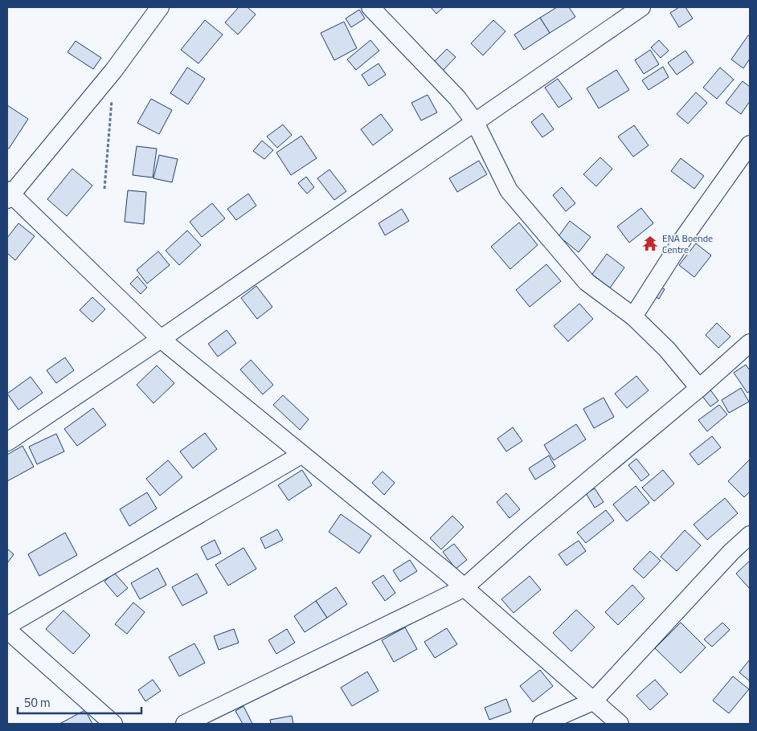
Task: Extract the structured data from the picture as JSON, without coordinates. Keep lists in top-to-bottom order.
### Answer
{
  "places": {
    "temple": ["ENA Boende Centre"]
  },
  "scale_bar": "50 m"
}
